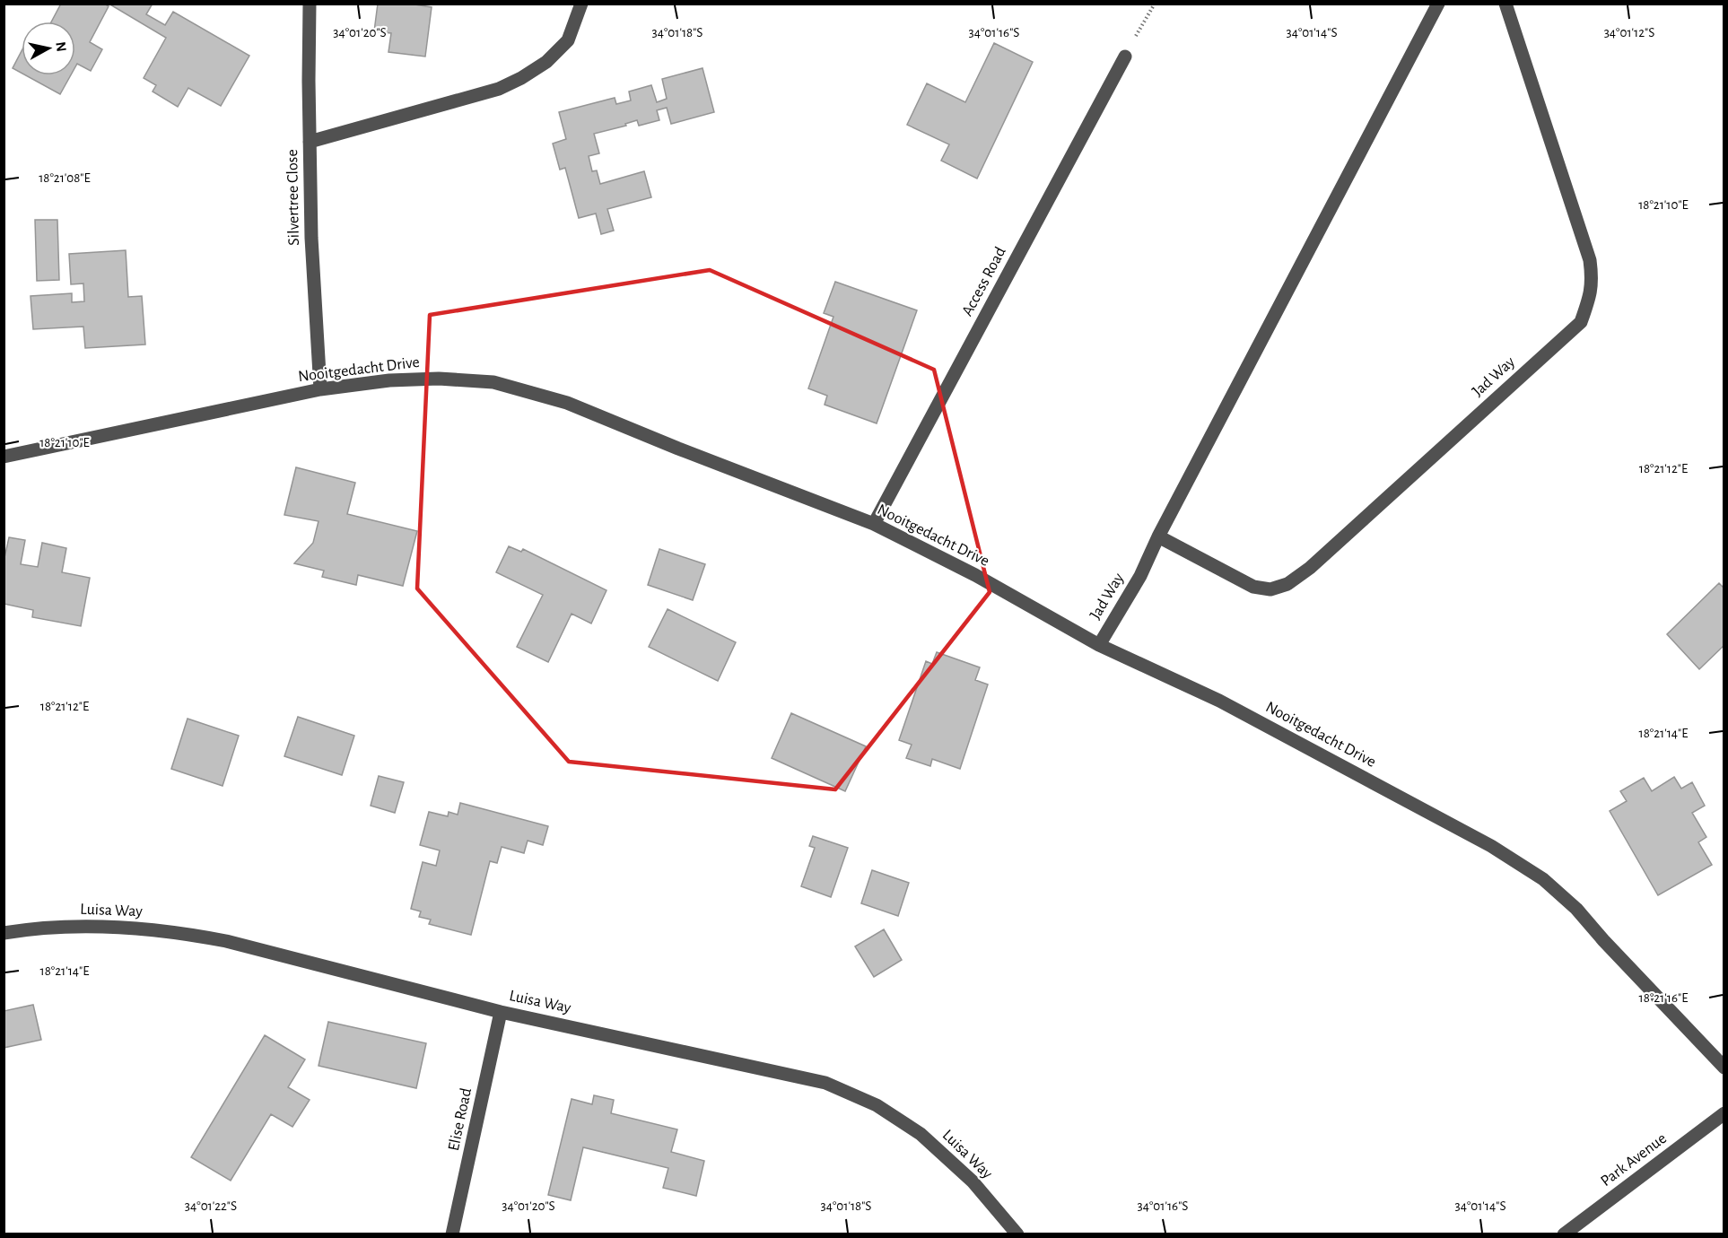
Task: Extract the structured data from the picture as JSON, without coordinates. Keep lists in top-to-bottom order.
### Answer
{
  "streets": {
    "street": [
      "Silvertree Close",
      "Access Road",
      "Nooitgedacht Drive",
      "Jad Way",
      "Luisa Way",
      "Elise Road",
      "Park Avenue"
    ]
  },
  "crossings": [
    ["Silvertree Close", "Nooitgedacht Drive"],
    ["Access Road", "Nooitgedacht Drive"],
    ["Nooitgedacht Drive", "Jad Way"],
    ["Luisa Way", "Elise Road"]
  ],
  "north": "right",
  "coordinates": [
    "34°01'20\"S",
    "34°01'18\"S",
    "34°01'16\"S",
    "34°01'14\"S",
    "34°01'12\"S",
    "18°21'08\"E",
    "18°21'10\"E",
    "18°21'12\"E",
    "18°21'14\"E",
    "18°21'16\"E",
    "34°01'22\"S"
  ]
}
